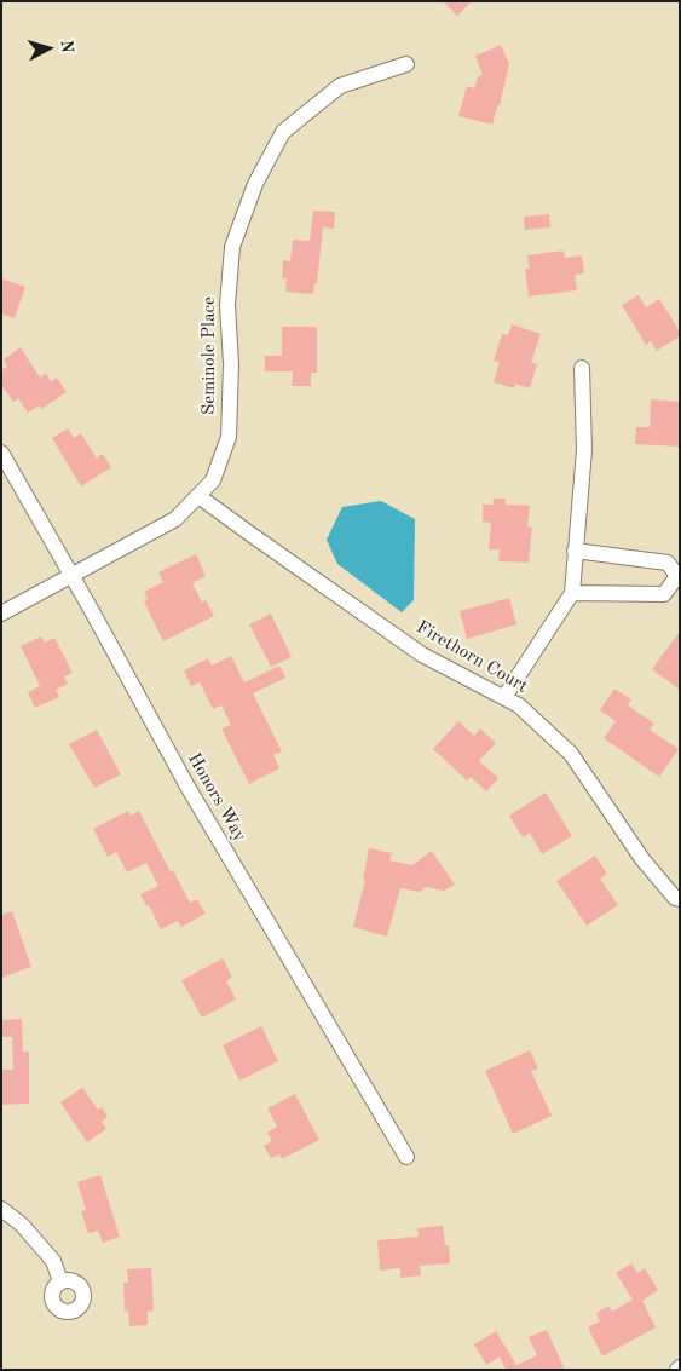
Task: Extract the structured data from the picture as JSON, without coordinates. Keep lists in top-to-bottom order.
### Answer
{
  "streets": {
    "street": ["Seminole Place", "Firethorn Court", "Honors Way"]
  },
  "crossings": [
    ["Seminole Place", "Firethorn Court"],
    ["Seminole Place", "Honors Way"]
  ],
  "north": "right"
}
